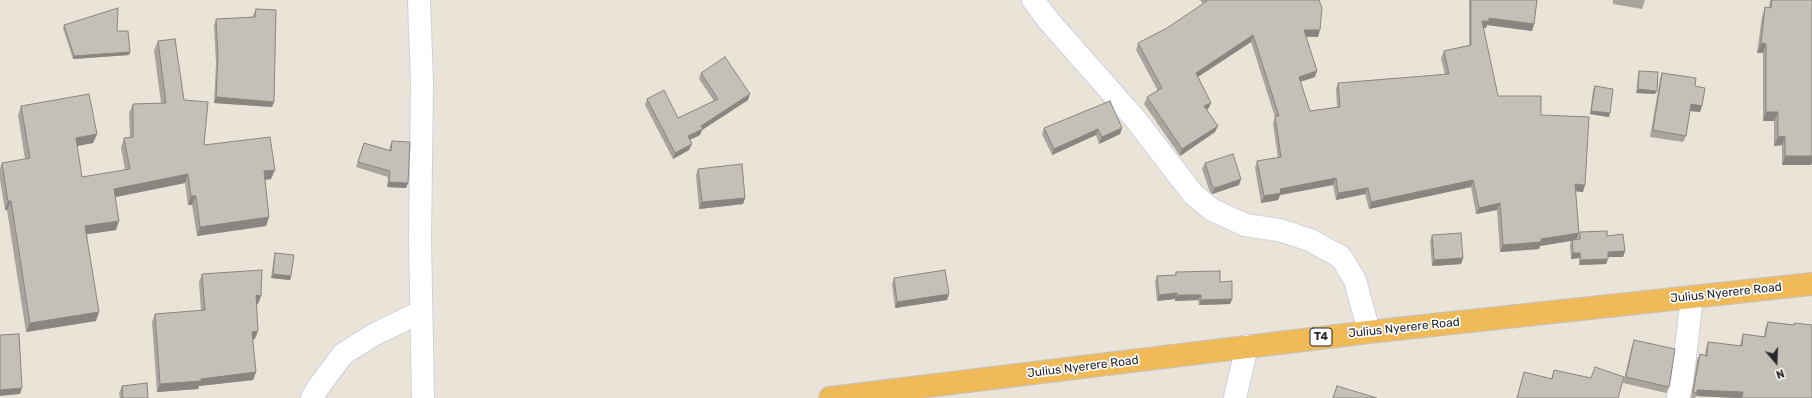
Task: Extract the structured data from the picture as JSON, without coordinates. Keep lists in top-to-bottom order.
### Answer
{
  "streets": {
    "highway": ["Julius Nyerere Road", "T4"]
  },
  "north": "bottom"
}
